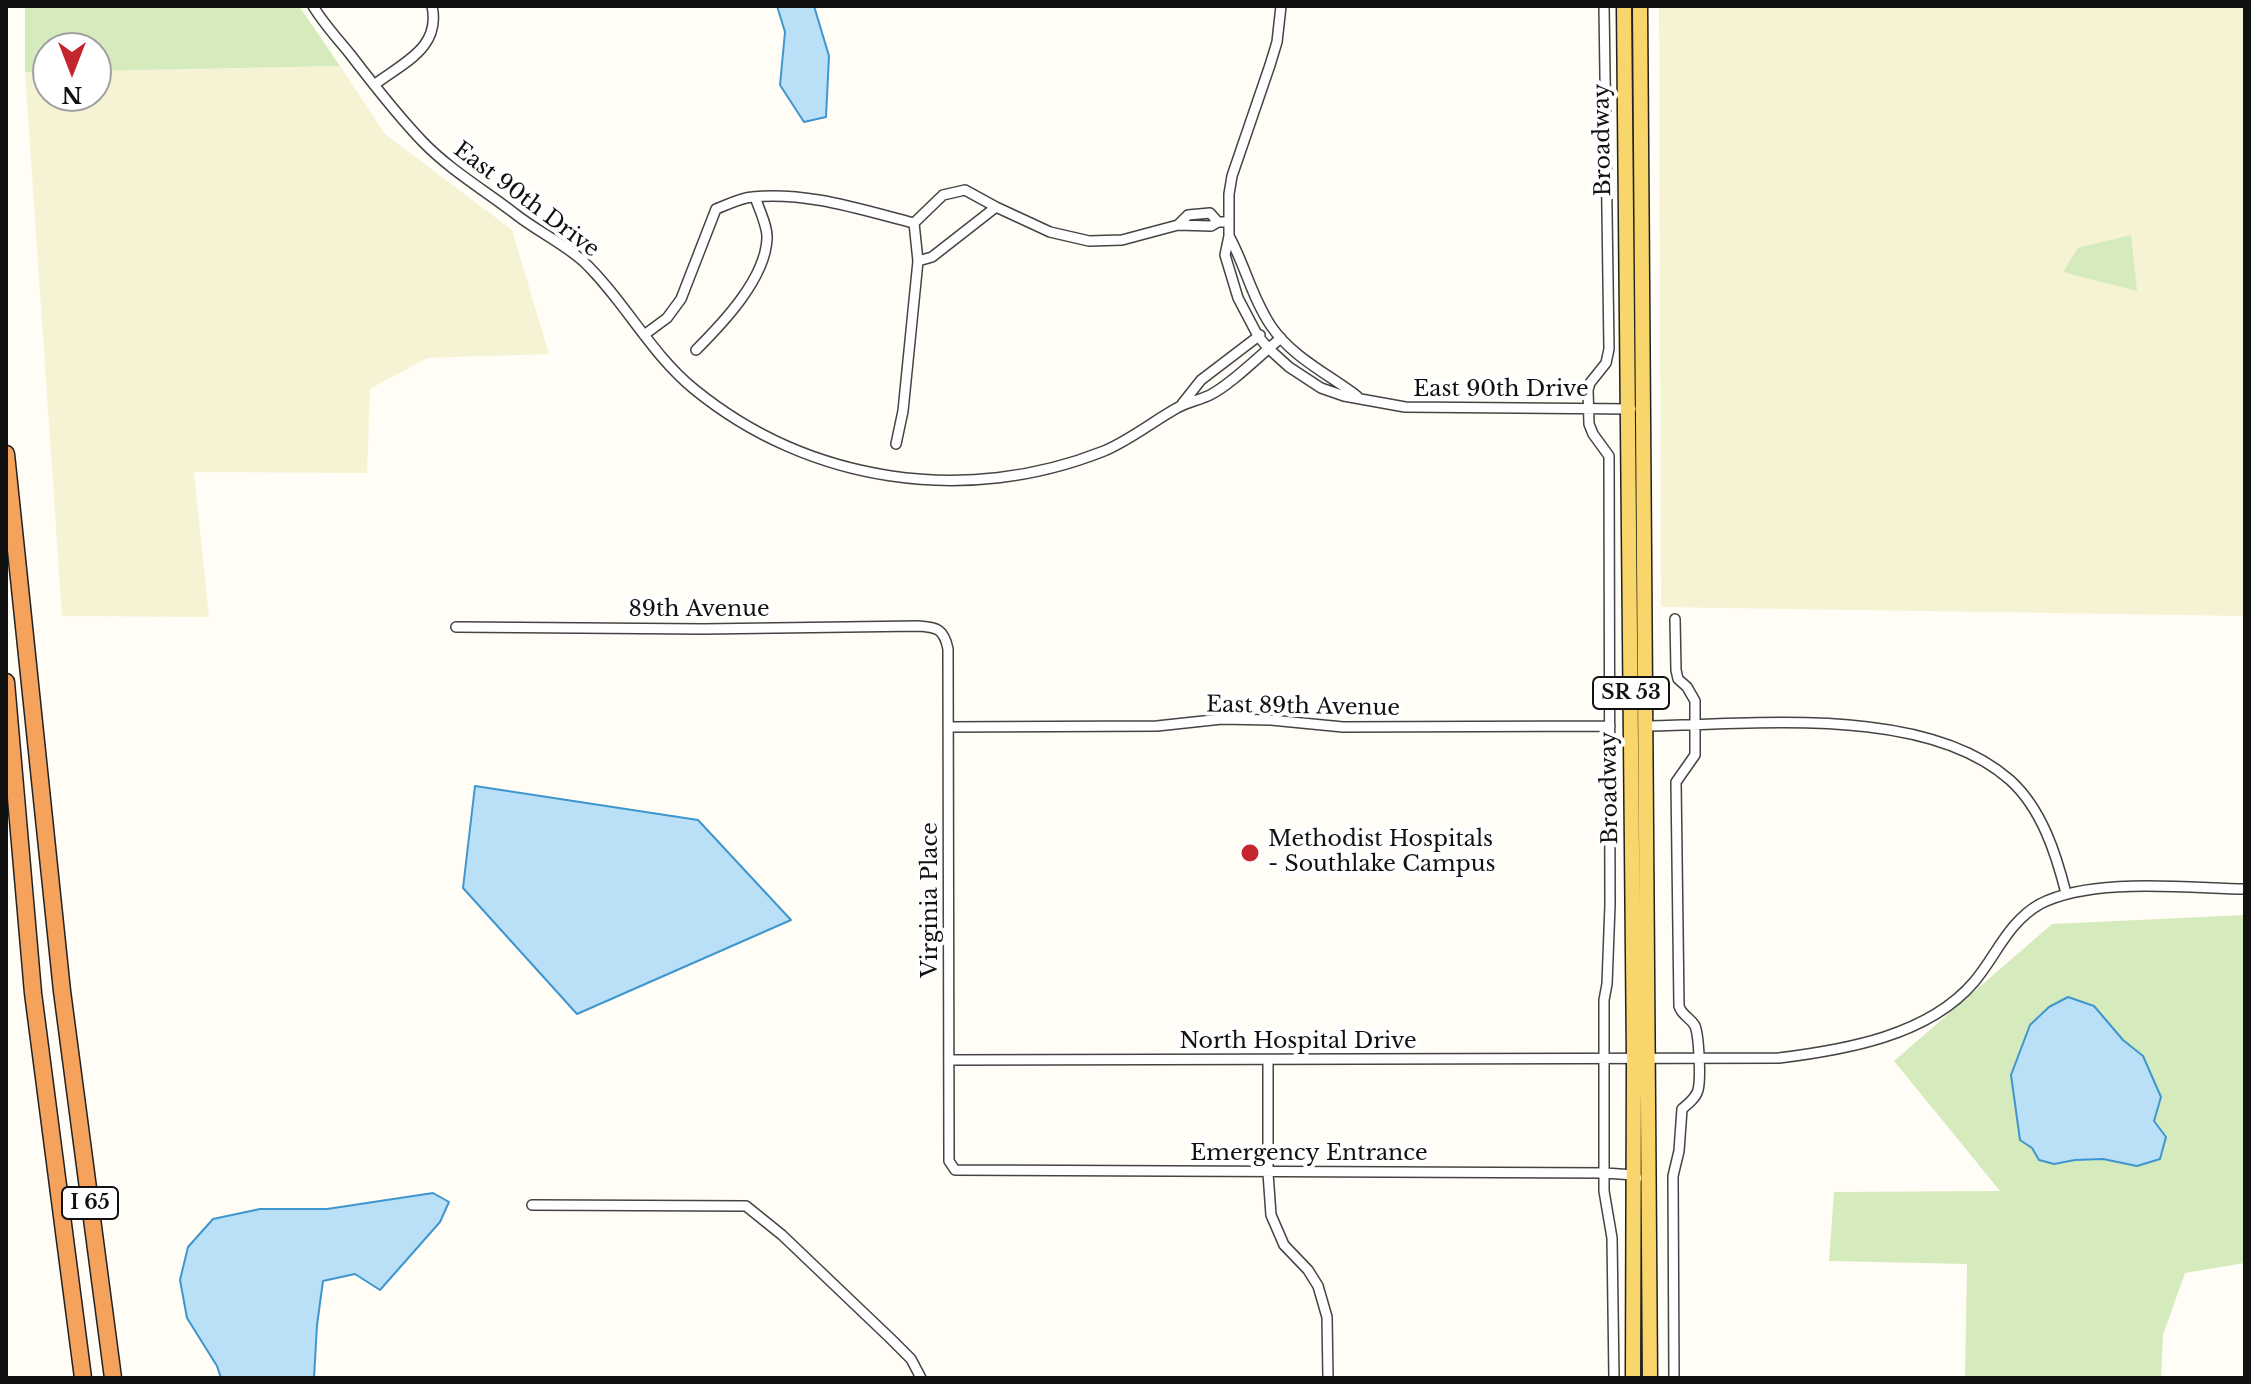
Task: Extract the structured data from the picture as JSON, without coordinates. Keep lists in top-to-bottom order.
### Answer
{
  "streets": {
    "highway": ["I 65"],
    "main road": ["Broadway", "SR 53"],
    "street": [
      "East 90th Drive",
      "89th Avenue",
      "East 89th Avenue",
      "Virginia Place",
      "North Hospital Drive",
      "Emergency Entrance"
    ]
  },
  "crossings": [
    ["Broadway", "East 90th Drive"],
    ["Broadway", "North Hospital Drive"],
    ["Broadway", "Emergency Entrance"],
    ["89th Avenue", "Virginia Place"],
    ["East 89th Avenue", "Virginia Place"],
    ["Virginia Place", "North Hospital Drive"],
    ["Virginia Place", "Emergency Entrance"]
  ],
  "places": ["Methodist Hospitals - Southlake Campus"],
  "north": "bottom"
}
